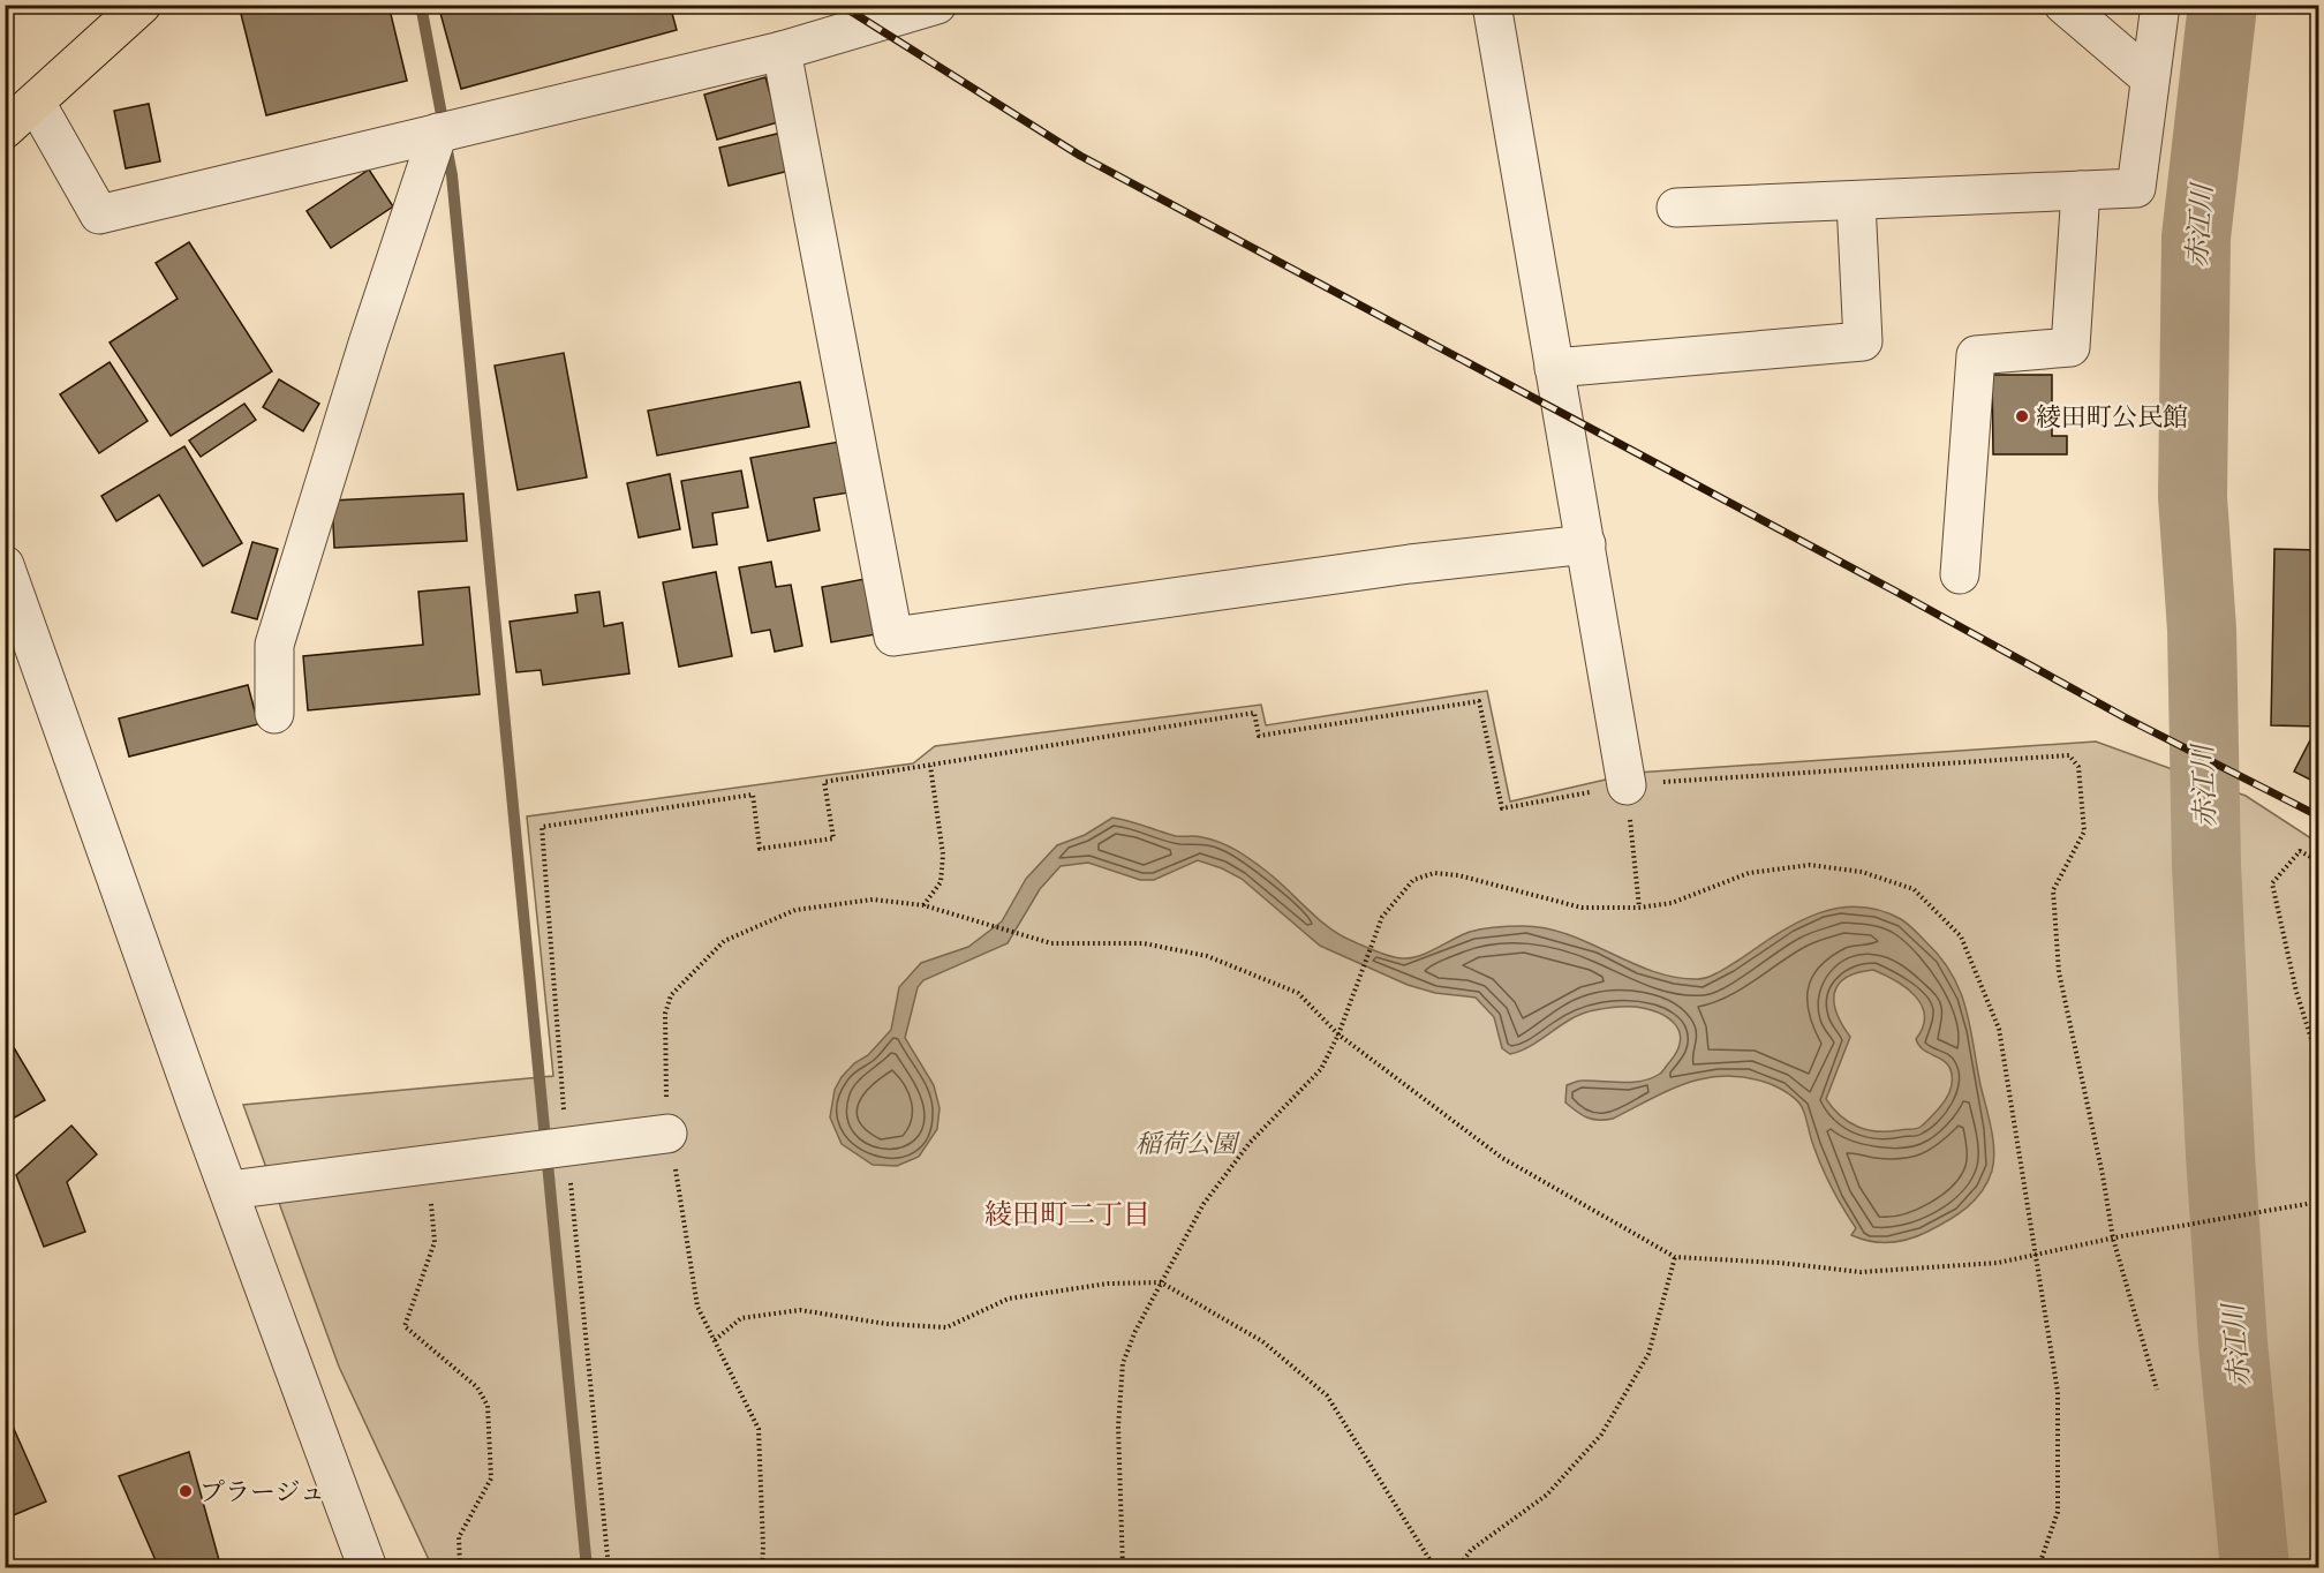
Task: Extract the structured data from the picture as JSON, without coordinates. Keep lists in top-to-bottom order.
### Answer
{
  "districts": ["綾田町二丁目"],
  "water": ["赤江川"],
  "parks": ["稲荷公園"],
  "places": ["綾田町公民館", "プラージュ"]
}
